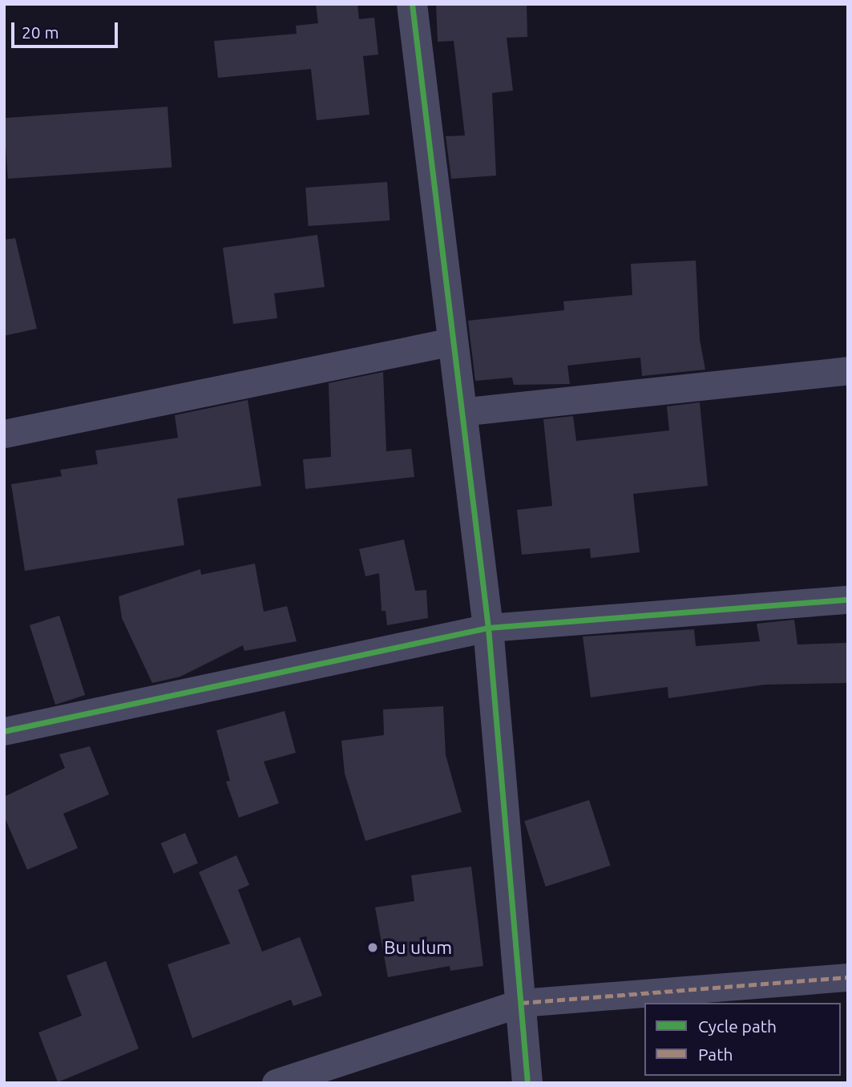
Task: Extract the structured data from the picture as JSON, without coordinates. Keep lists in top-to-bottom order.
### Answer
{
  "places": ["Bu ulum"],
  "legend": ["Cycle path", "Path"],
  "scale_bar": "20 m"
}
